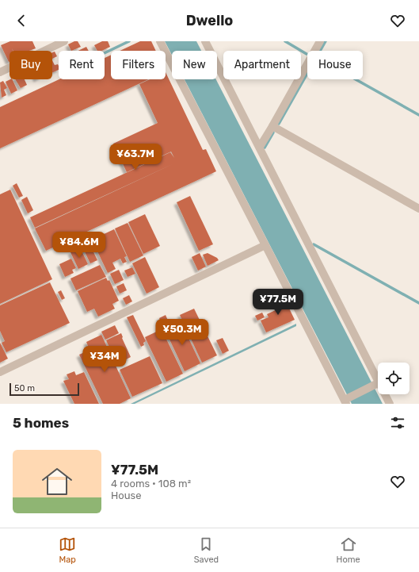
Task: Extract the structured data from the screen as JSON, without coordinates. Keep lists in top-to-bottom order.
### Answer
{
  "scale_bar": "50 m",
  "page": {
    "header": "Dwello",
    "chip": [
      "Buy",
      "Rent",
      "Filters",
      "New",
      "Apartment",
      "House"
    ],
    "price": [
      "¥63.7M",
      "¥84.6M",
      "¥77.5M",
      "¥50.3M",
      "¥34M"
    ],
    "scale": "50 m",
    "heading": "5 homes",
    "list": [
      {
        "name": "¥77.5M",
        "note": "4 rooms · 108 m² · House"
      }
    ],
    "tabs": ["Map", "Saved", "Home"]
  }
}
